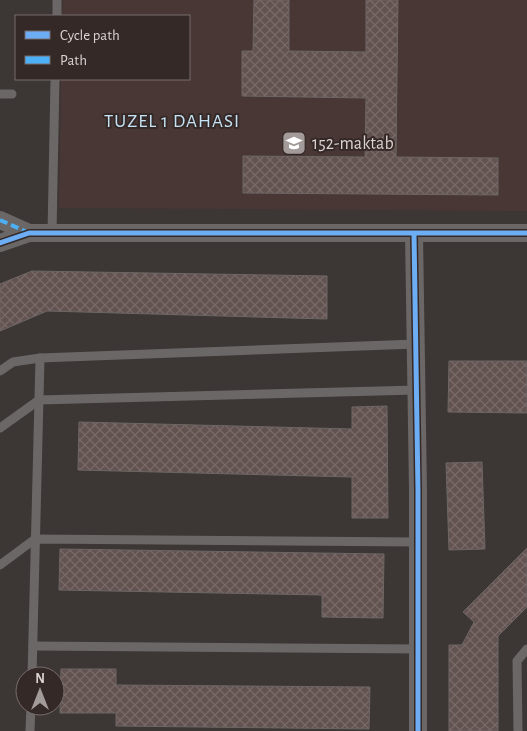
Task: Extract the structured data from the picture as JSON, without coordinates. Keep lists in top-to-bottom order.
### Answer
{
  "districts": ["TUZEL 1 DAHASI"],
  "places": {
    "school or university": ["152-maktab"]
  },
  "legend": ["Cycle path", "Path"],
  "north": "top"
}
